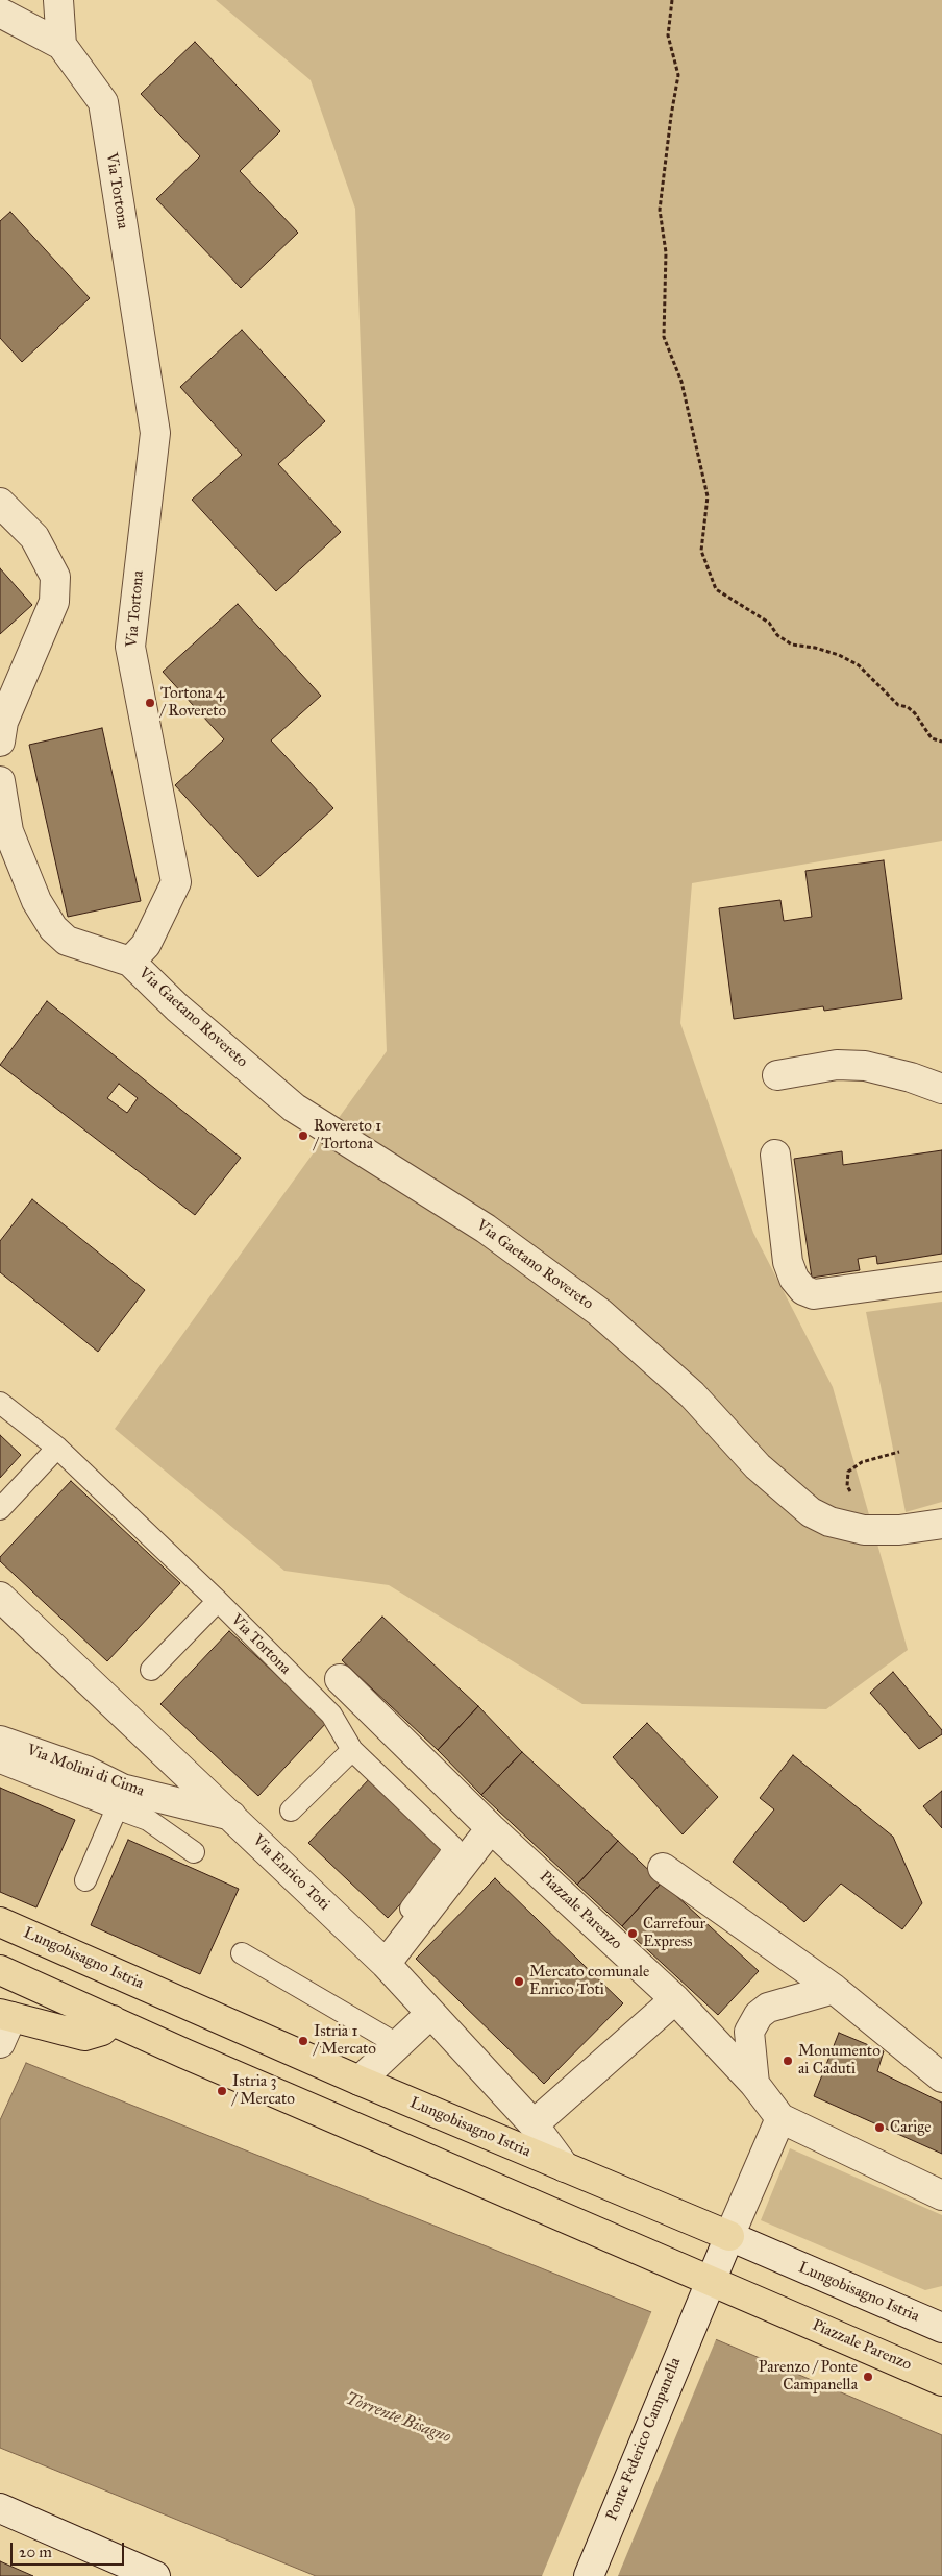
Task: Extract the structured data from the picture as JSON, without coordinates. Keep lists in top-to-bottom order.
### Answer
{
  "streets": {
    "main road": ["Piazzale Parenzo", "Lungobisagno Istria"],
    "street": [
      "Via Tortona",
      "Via Gaetano Rovereto",
      "Via Molini di Cima",
      "Via Enrico Toti",
      "Ponte Federico Campanella"
    ]
  },
  "crossings": [
    ["Via Tortona", "Via Gaetano Rovereto"],
    ["Via Molini di Cima", "Via Enrico Toti"],
    ["Via Enrico Toti", "Lungobisagno Istria"],
    ["Piazzale Parenzo", "Ponte Federico Campanella"],
    ["Lungobisagno Istria", "Ponte Federico Campanella"]
  ],
  "water": ["Torrente Bisagno"],
  "places": [
    "Tortona 4 / Rovereto",
    "Rovereto 1 / Tortona",
    "Carrefour Express",
    "Mercato comunale Enrico Toti",
    "Istria 1 / Mercato",
    "Monumento ai Caduti",
    "Istria 3 / Mercato",
    "Carige",
    "Parenzo / Ponte Campanella"
  ],
  "scale_bar": "20 m"
}
